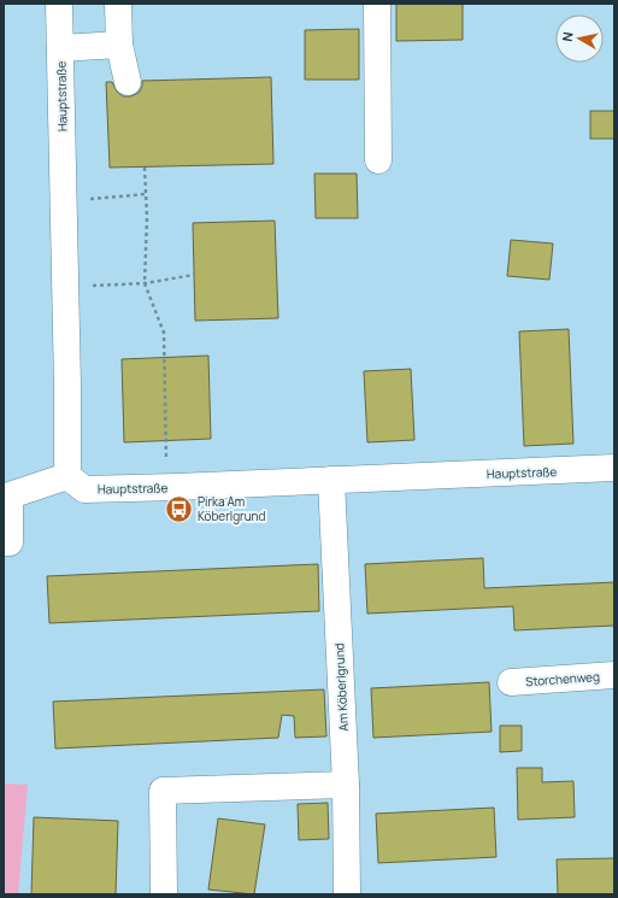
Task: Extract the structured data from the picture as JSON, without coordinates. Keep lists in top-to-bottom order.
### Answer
{
  "streets": {
    "street": ["Hauptstraße", "Storchenweg", "Am Köberlgrund"]
  },
  "crossings": [
    ["Hauptstraße", "Am Köberlgrund"]
  ],
  "places": {
    "bus stop": ["Pirka Am Köberlgrund"]
  },
  "north": "left"
}
